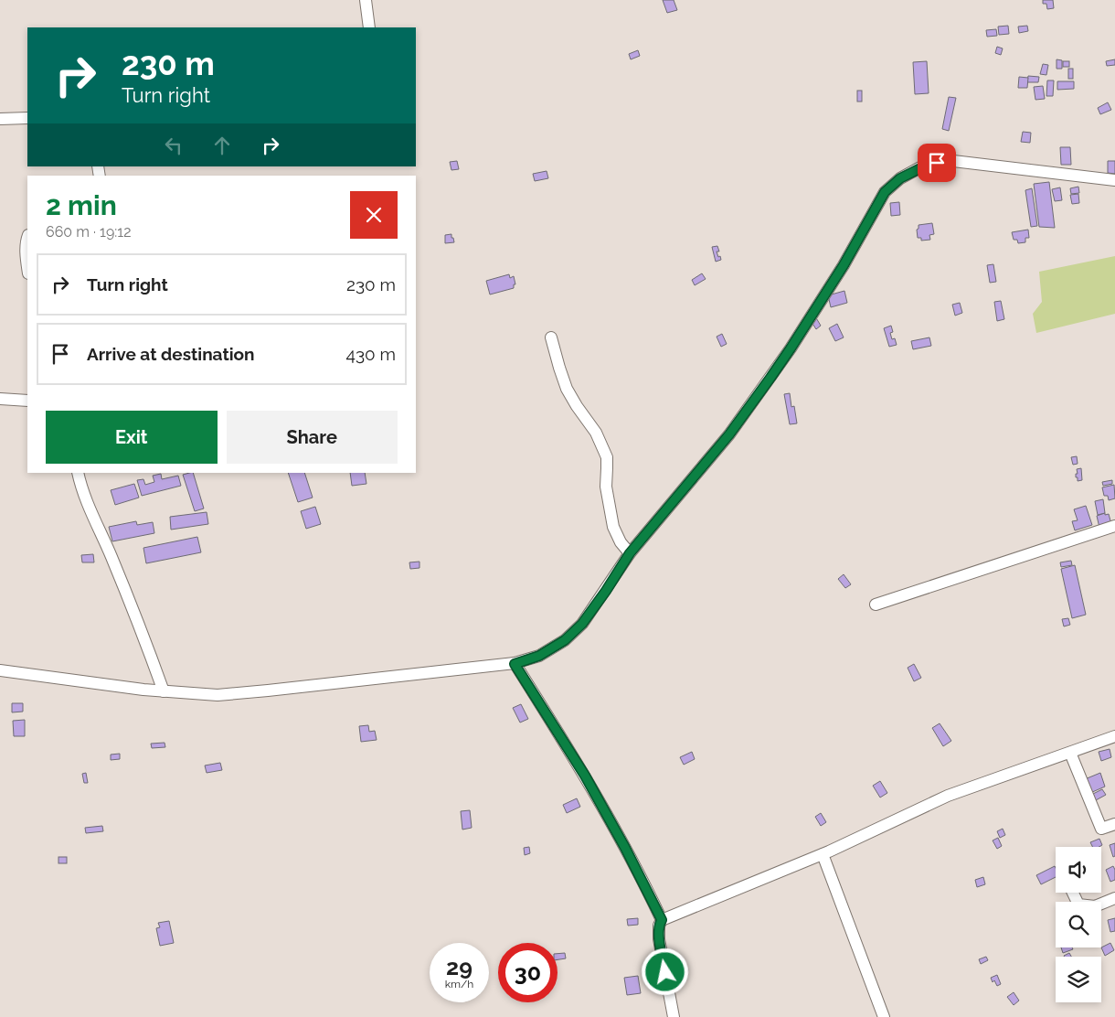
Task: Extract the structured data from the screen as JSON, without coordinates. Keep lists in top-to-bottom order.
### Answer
{
  "page": {
    "turn": ["230 m", "Turn right"],
    "heading": ["2 min", "660 m · 19:12"],
    "list": [
      {
        "name": "Turn right",
        "value": "230 m"
      },
      {
        "name": "Arrive at destination",
        "value": "430 m"
      }
    ],
    "buttons": ["Exit", "Share"],
    "speed": "29 km/h",
    "limit": "30"
  }
}
